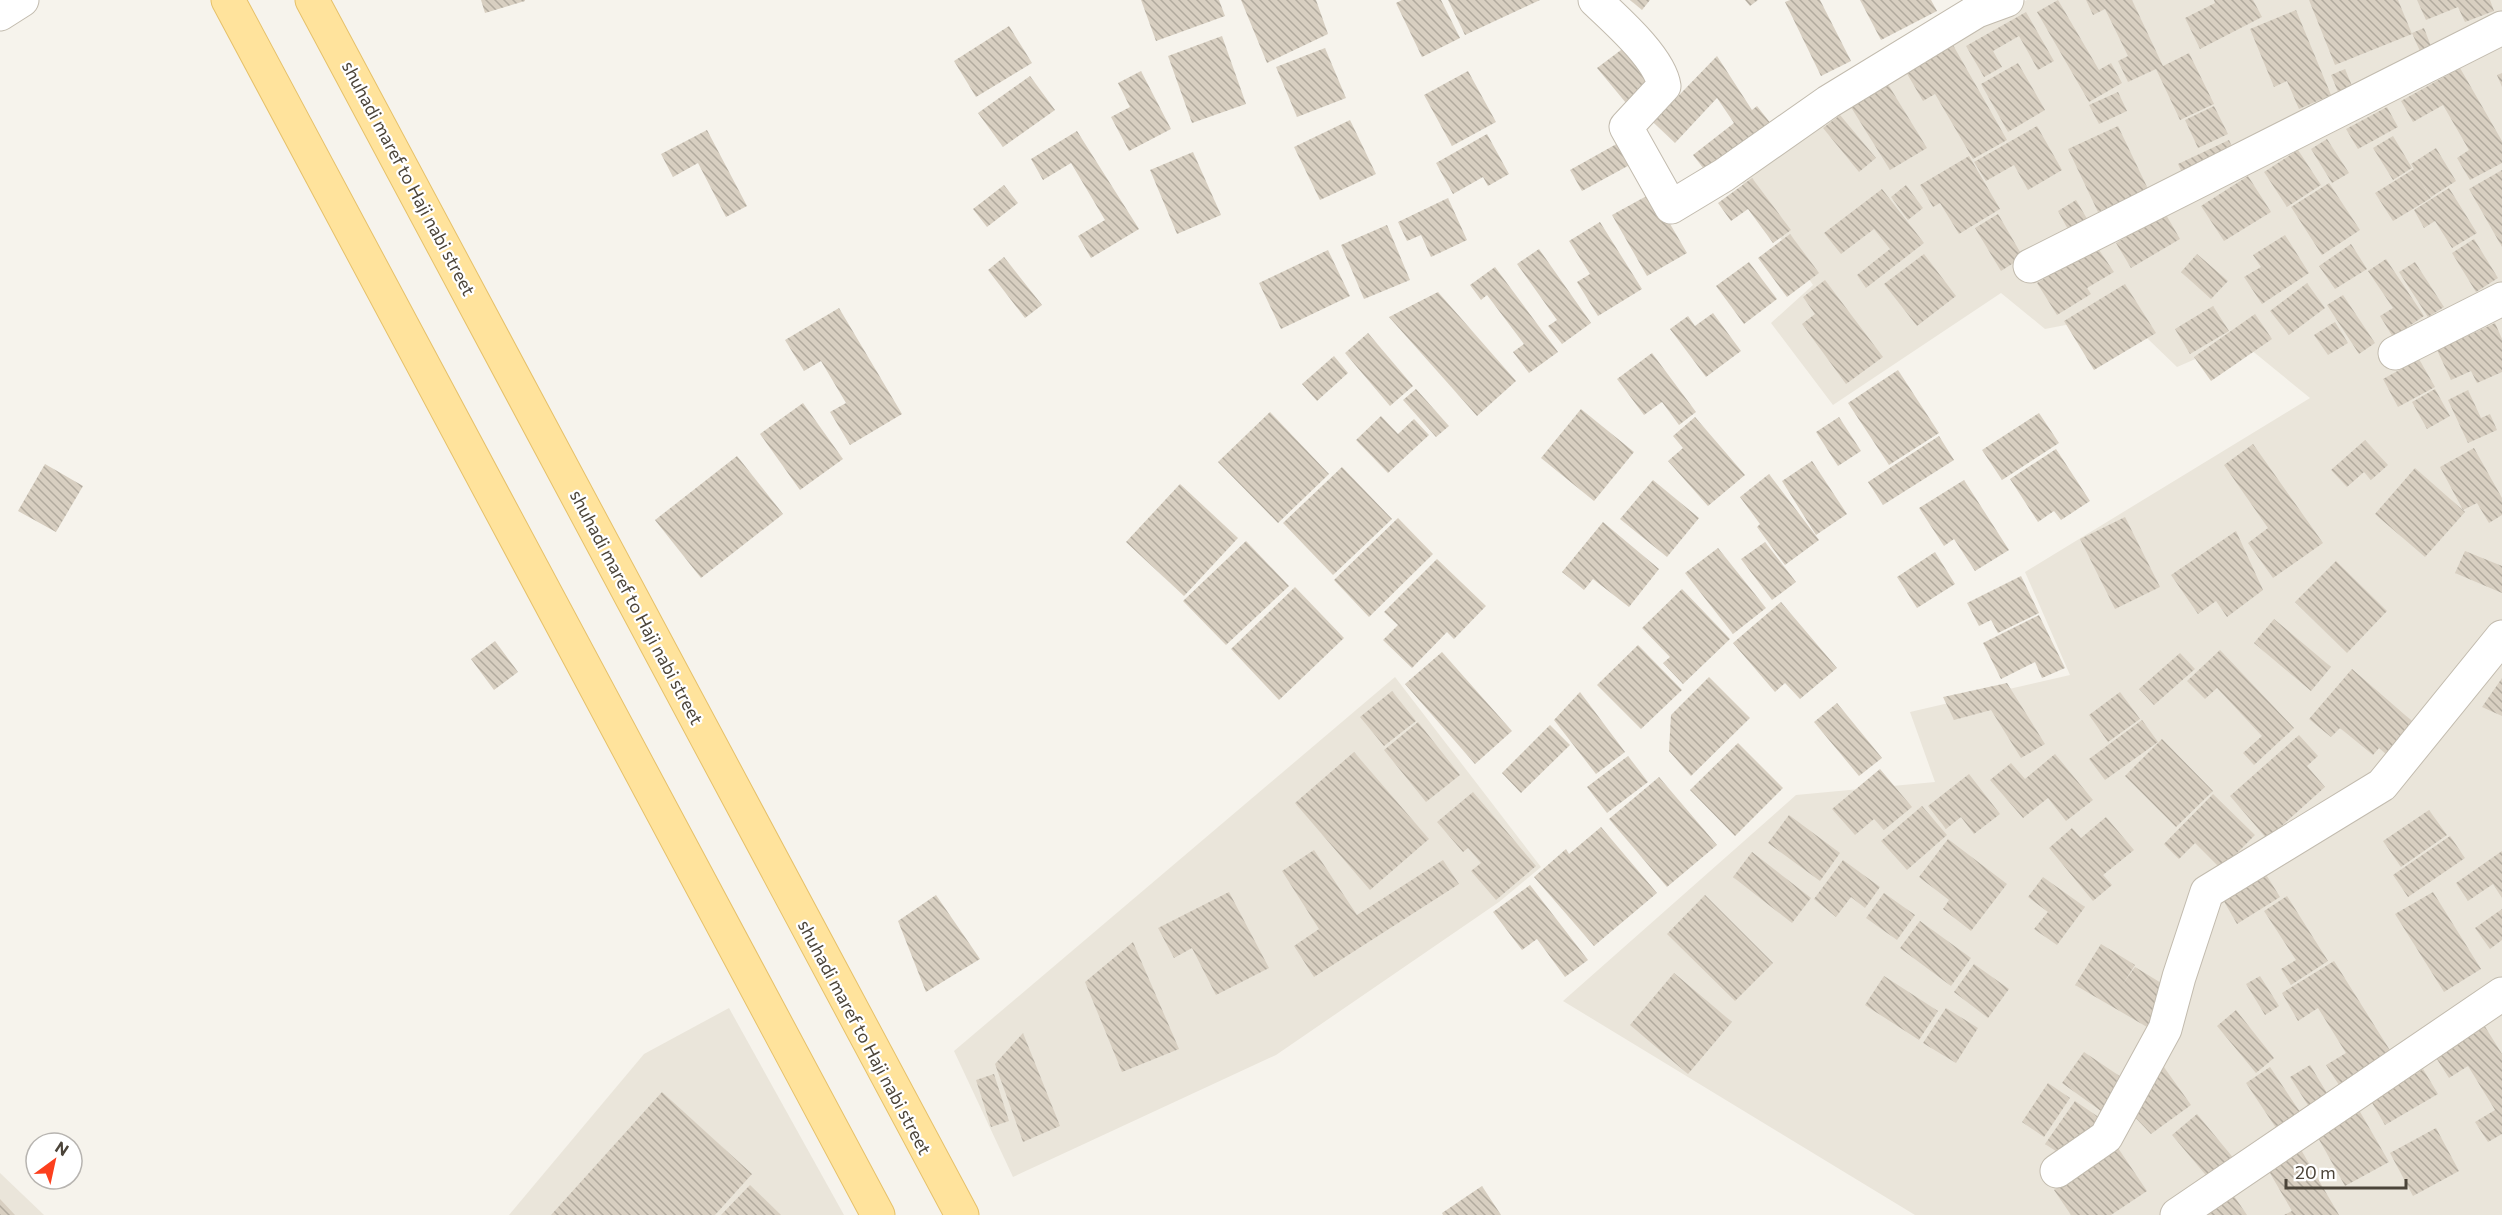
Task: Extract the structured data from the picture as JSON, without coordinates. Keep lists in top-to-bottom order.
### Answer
{
  "streets": {
    "main road": ["shuhadi maref to Haji nabi street"]
  },
  "scale_bar": "20 m",
  "north": "top right"
}
